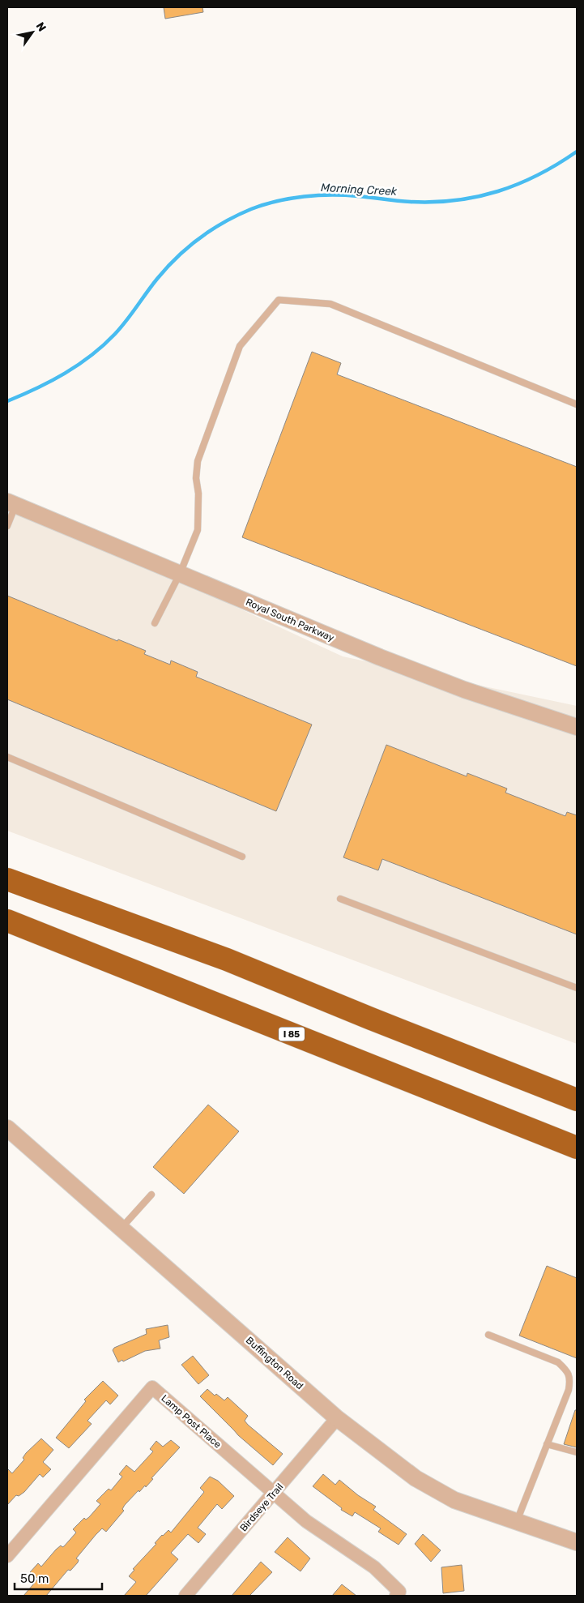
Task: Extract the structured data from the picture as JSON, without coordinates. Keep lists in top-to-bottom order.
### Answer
{
  "streets": {
    "highway": ["I 85"],
    "street": [
      "Royal South Parkway",
      "Buffington Road",
      "Lamp Post Place",
      "Birdseye Trail"
    ]
  },
  "crossings": [
    ["Buffington Road", "Birdseye Trail"],
    ["Lamp Post Place", "Birdseye Trail"]
  ],
  "water": ["Morning Creek"],
  "scale_bar": "50 m",
  "north": "top right"
}
